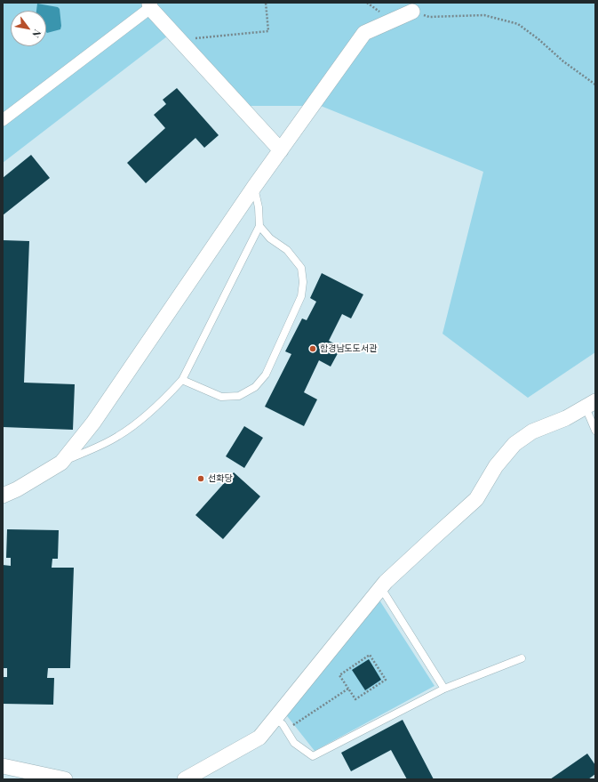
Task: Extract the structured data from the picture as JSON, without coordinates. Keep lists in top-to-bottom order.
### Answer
{
  "places": ["함경남도도서관", "선화당"],
  "north": "bottom right"
}
